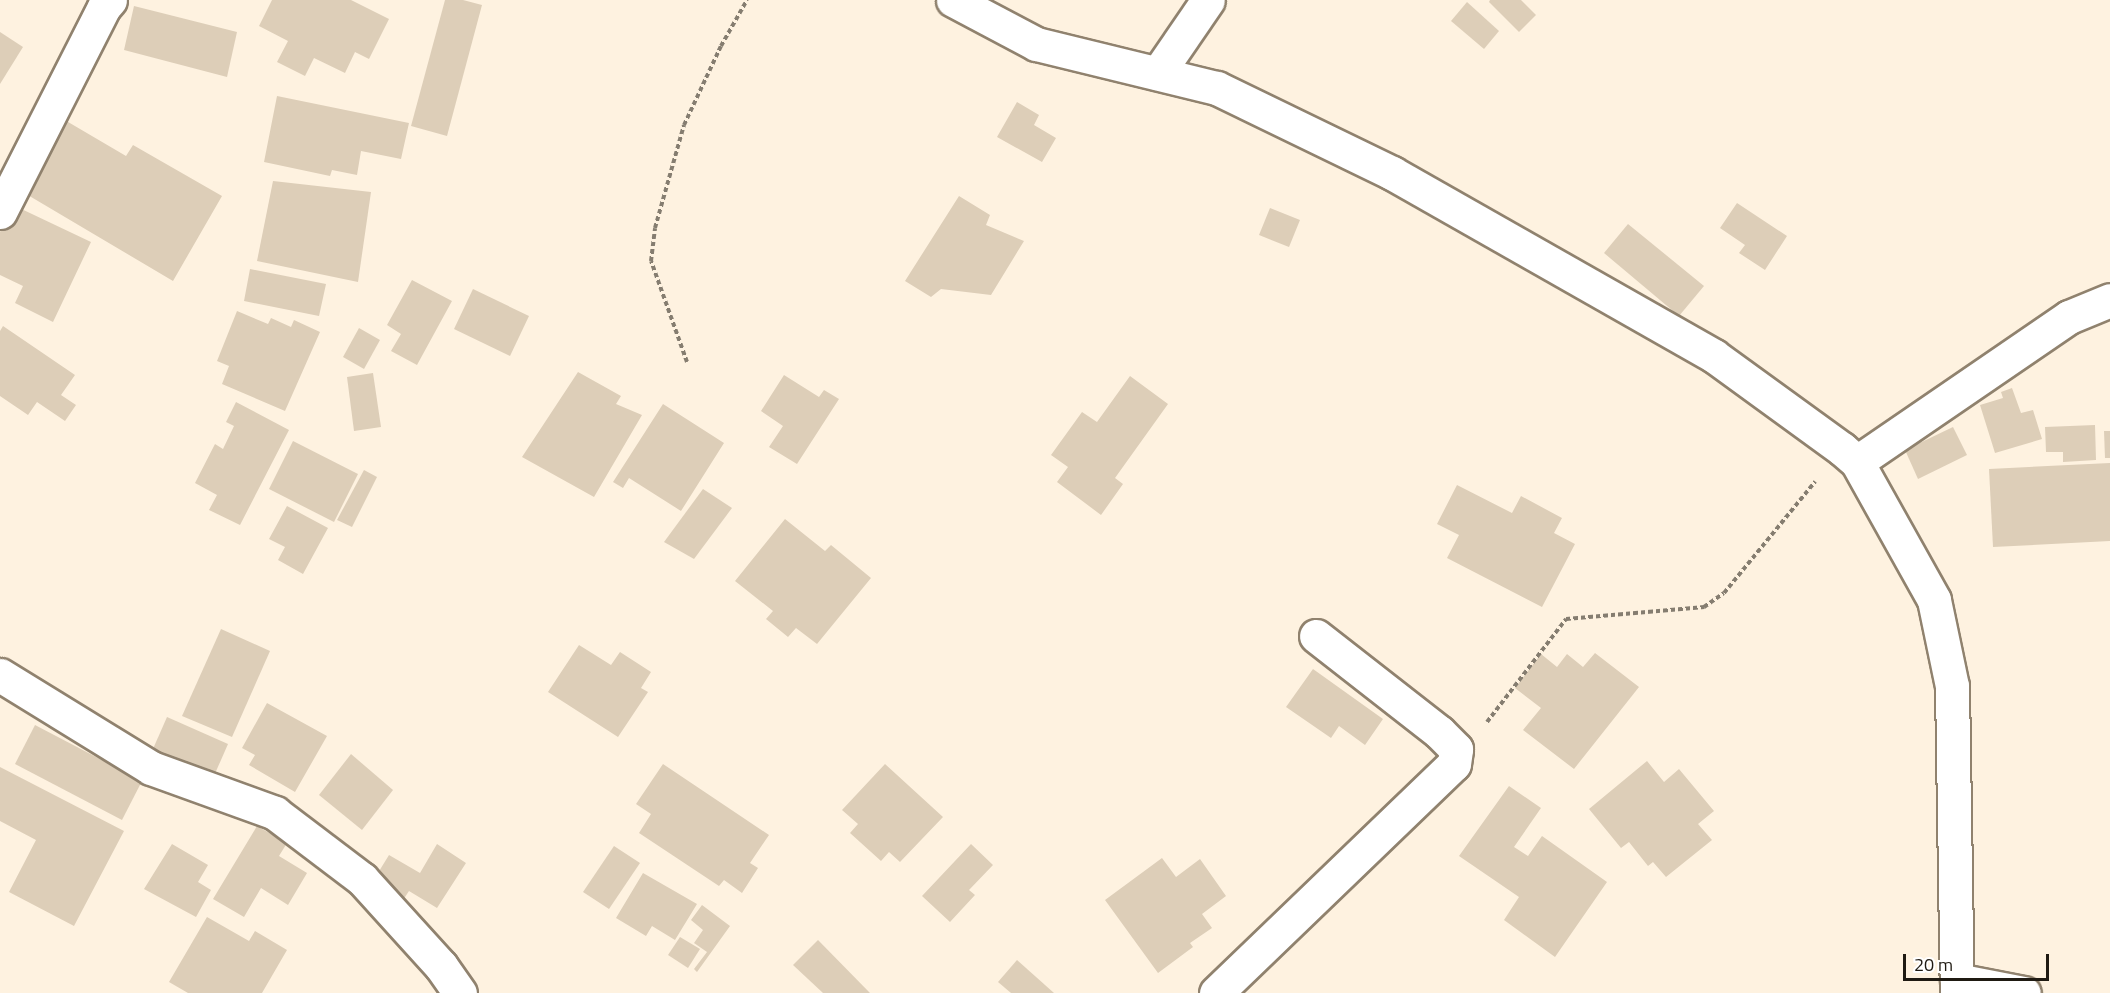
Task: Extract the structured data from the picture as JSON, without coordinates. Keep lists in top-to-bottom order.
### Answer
{
  "scale_bar": "20 m"
}
